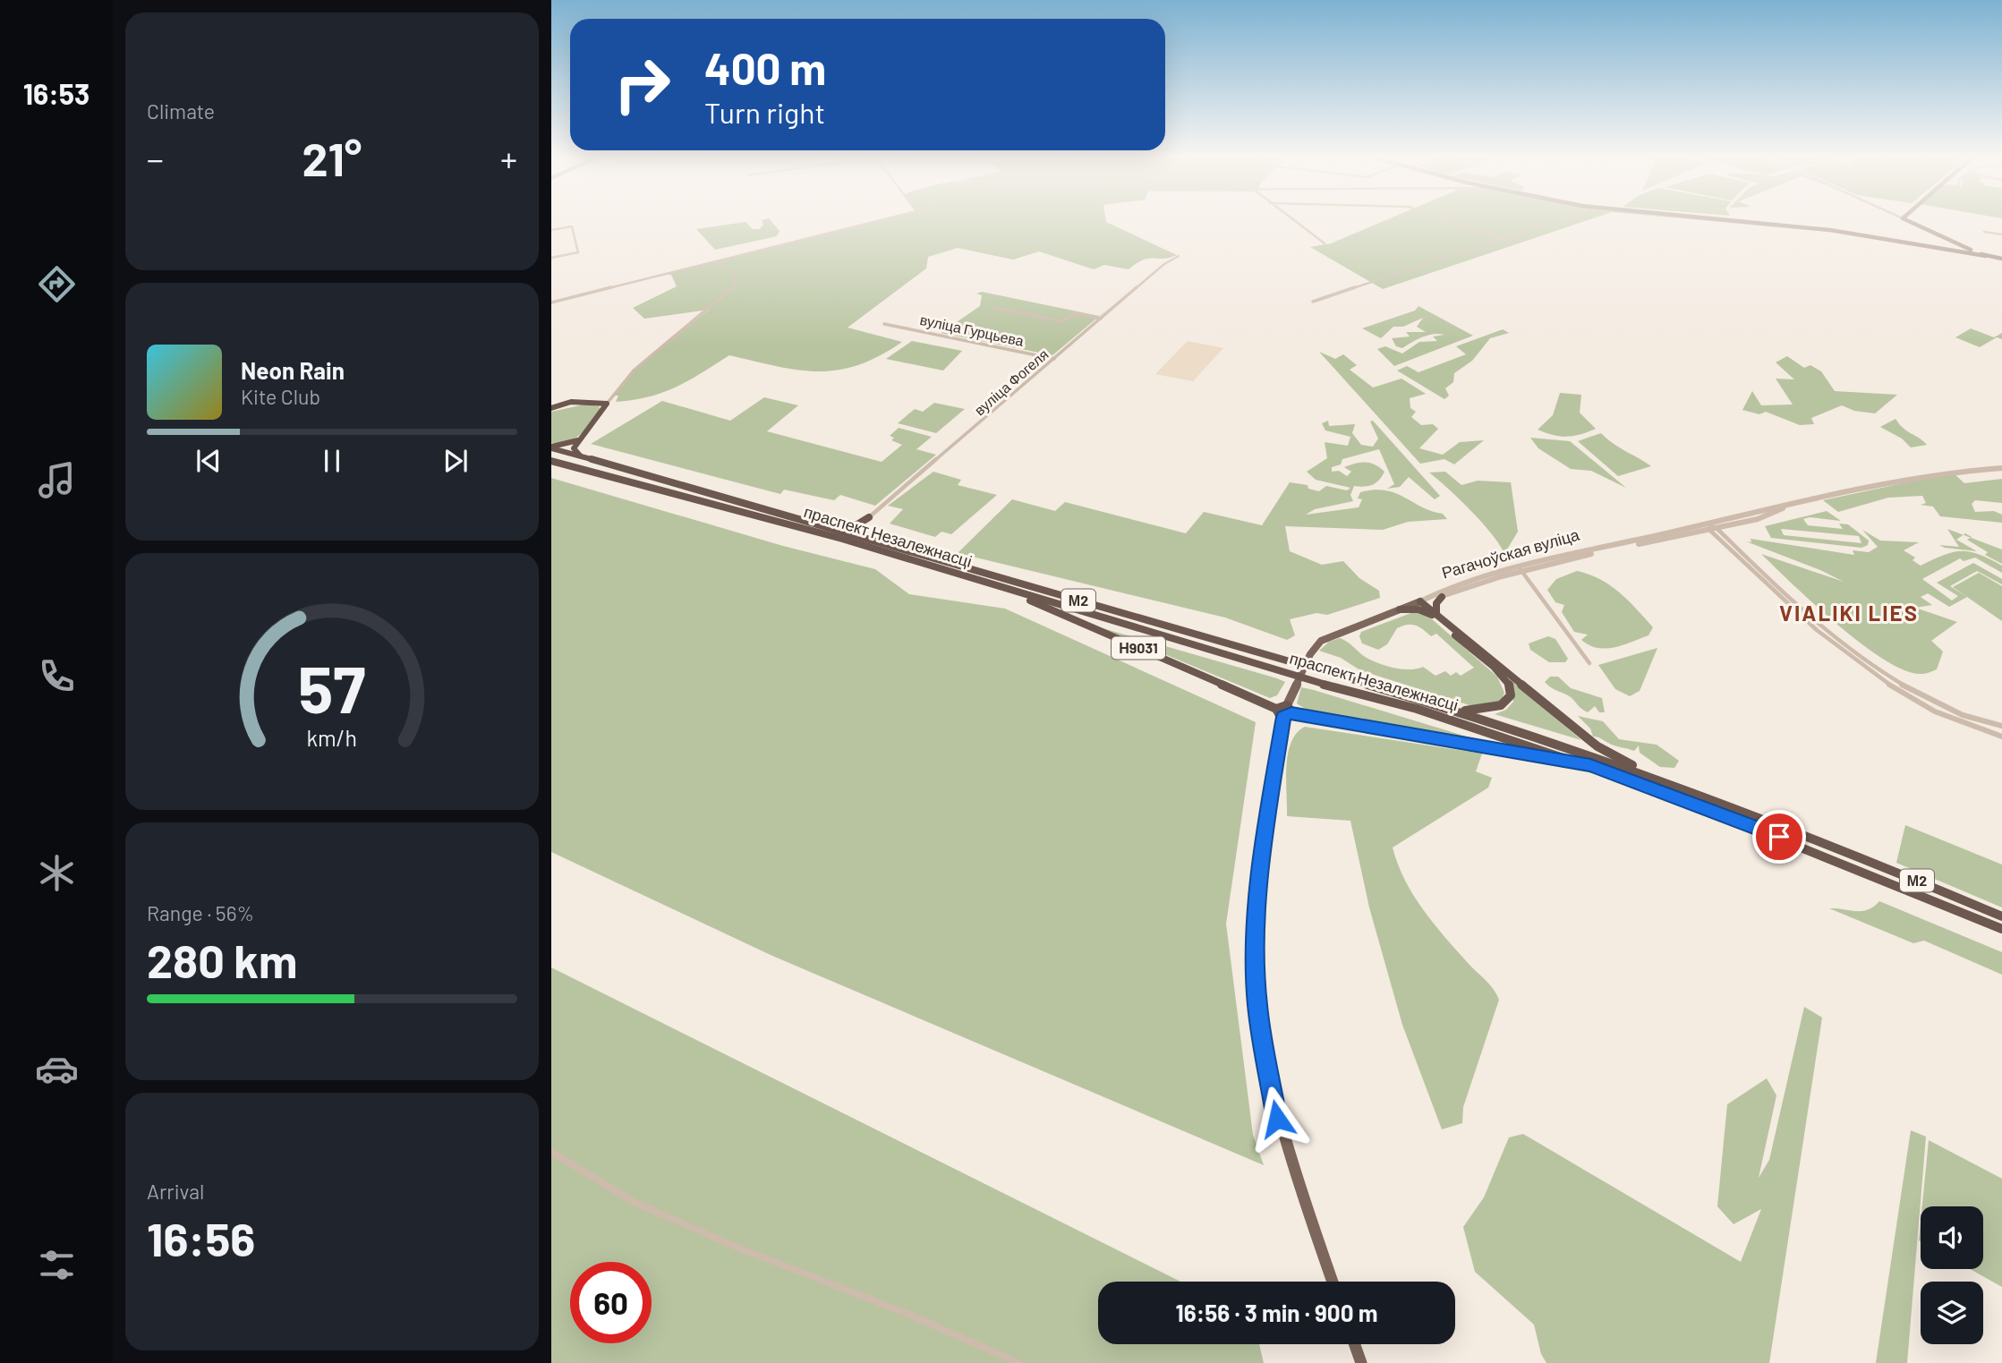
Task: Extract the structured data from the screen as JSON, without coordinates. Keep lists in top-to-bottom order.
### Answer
{
  "streets": {
    "highway": ["праспект Незалежнасці", "М2", "Н9031"],
    "main road": ["Рагачоўская вуліца"],
    "street": ["вуліца Гурцьева", "вуліца Фогеля"]
  },
  "crossings": [
    ["вуліца Гурцьева", "вуліца Фогеля"],
    ["праспект Незалежнасці", "М2"],
    ["праспект Незалежнасці", "Н9031"],
    ["Рагачоўская вуліца", "Н9031"]
  ],
  "districts": ["VIALIKI LIES"],
  "page": {
    "tabs": "16:53",
    "tile": [
      "Climate",
      ["Range · 56%", "280 km"],
      ["Arrival", "16:56"]
    ],
    "turn": ["400 m", "Turn right"],
    "heat": ["−", "21°", "+"],
    "song": ["Neon Rain", "Kite Club"],
    "limit": "60",
    "trip": "16:56 · 3 min · 900 m",
    "gauge": ["57", "km/h"]
  }
}
